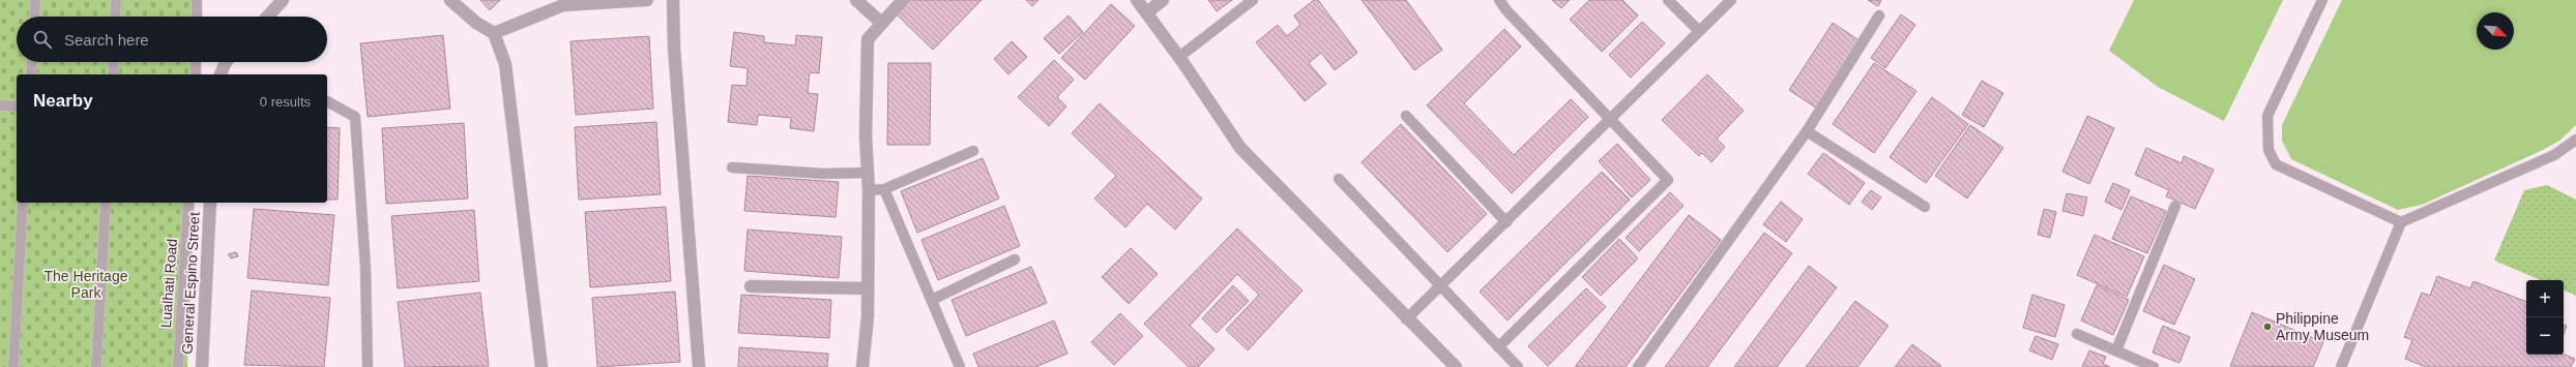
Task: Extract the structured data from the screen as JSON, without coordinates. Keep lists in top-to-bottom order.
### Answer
{
  "streets": {
    "street": ["General Espino Street"],
    "lane": ["Lualhati Road"]
  },
  "parks": ["The Heritage Park"],
  "places": ["Philippine Army Museum"],
  "north": "bottom right",
  "page": {
    "search": "Search here",
    "heading": ["Nearby", "0 results"],
    "map_buttons": ["+", "−"]
  }
}
